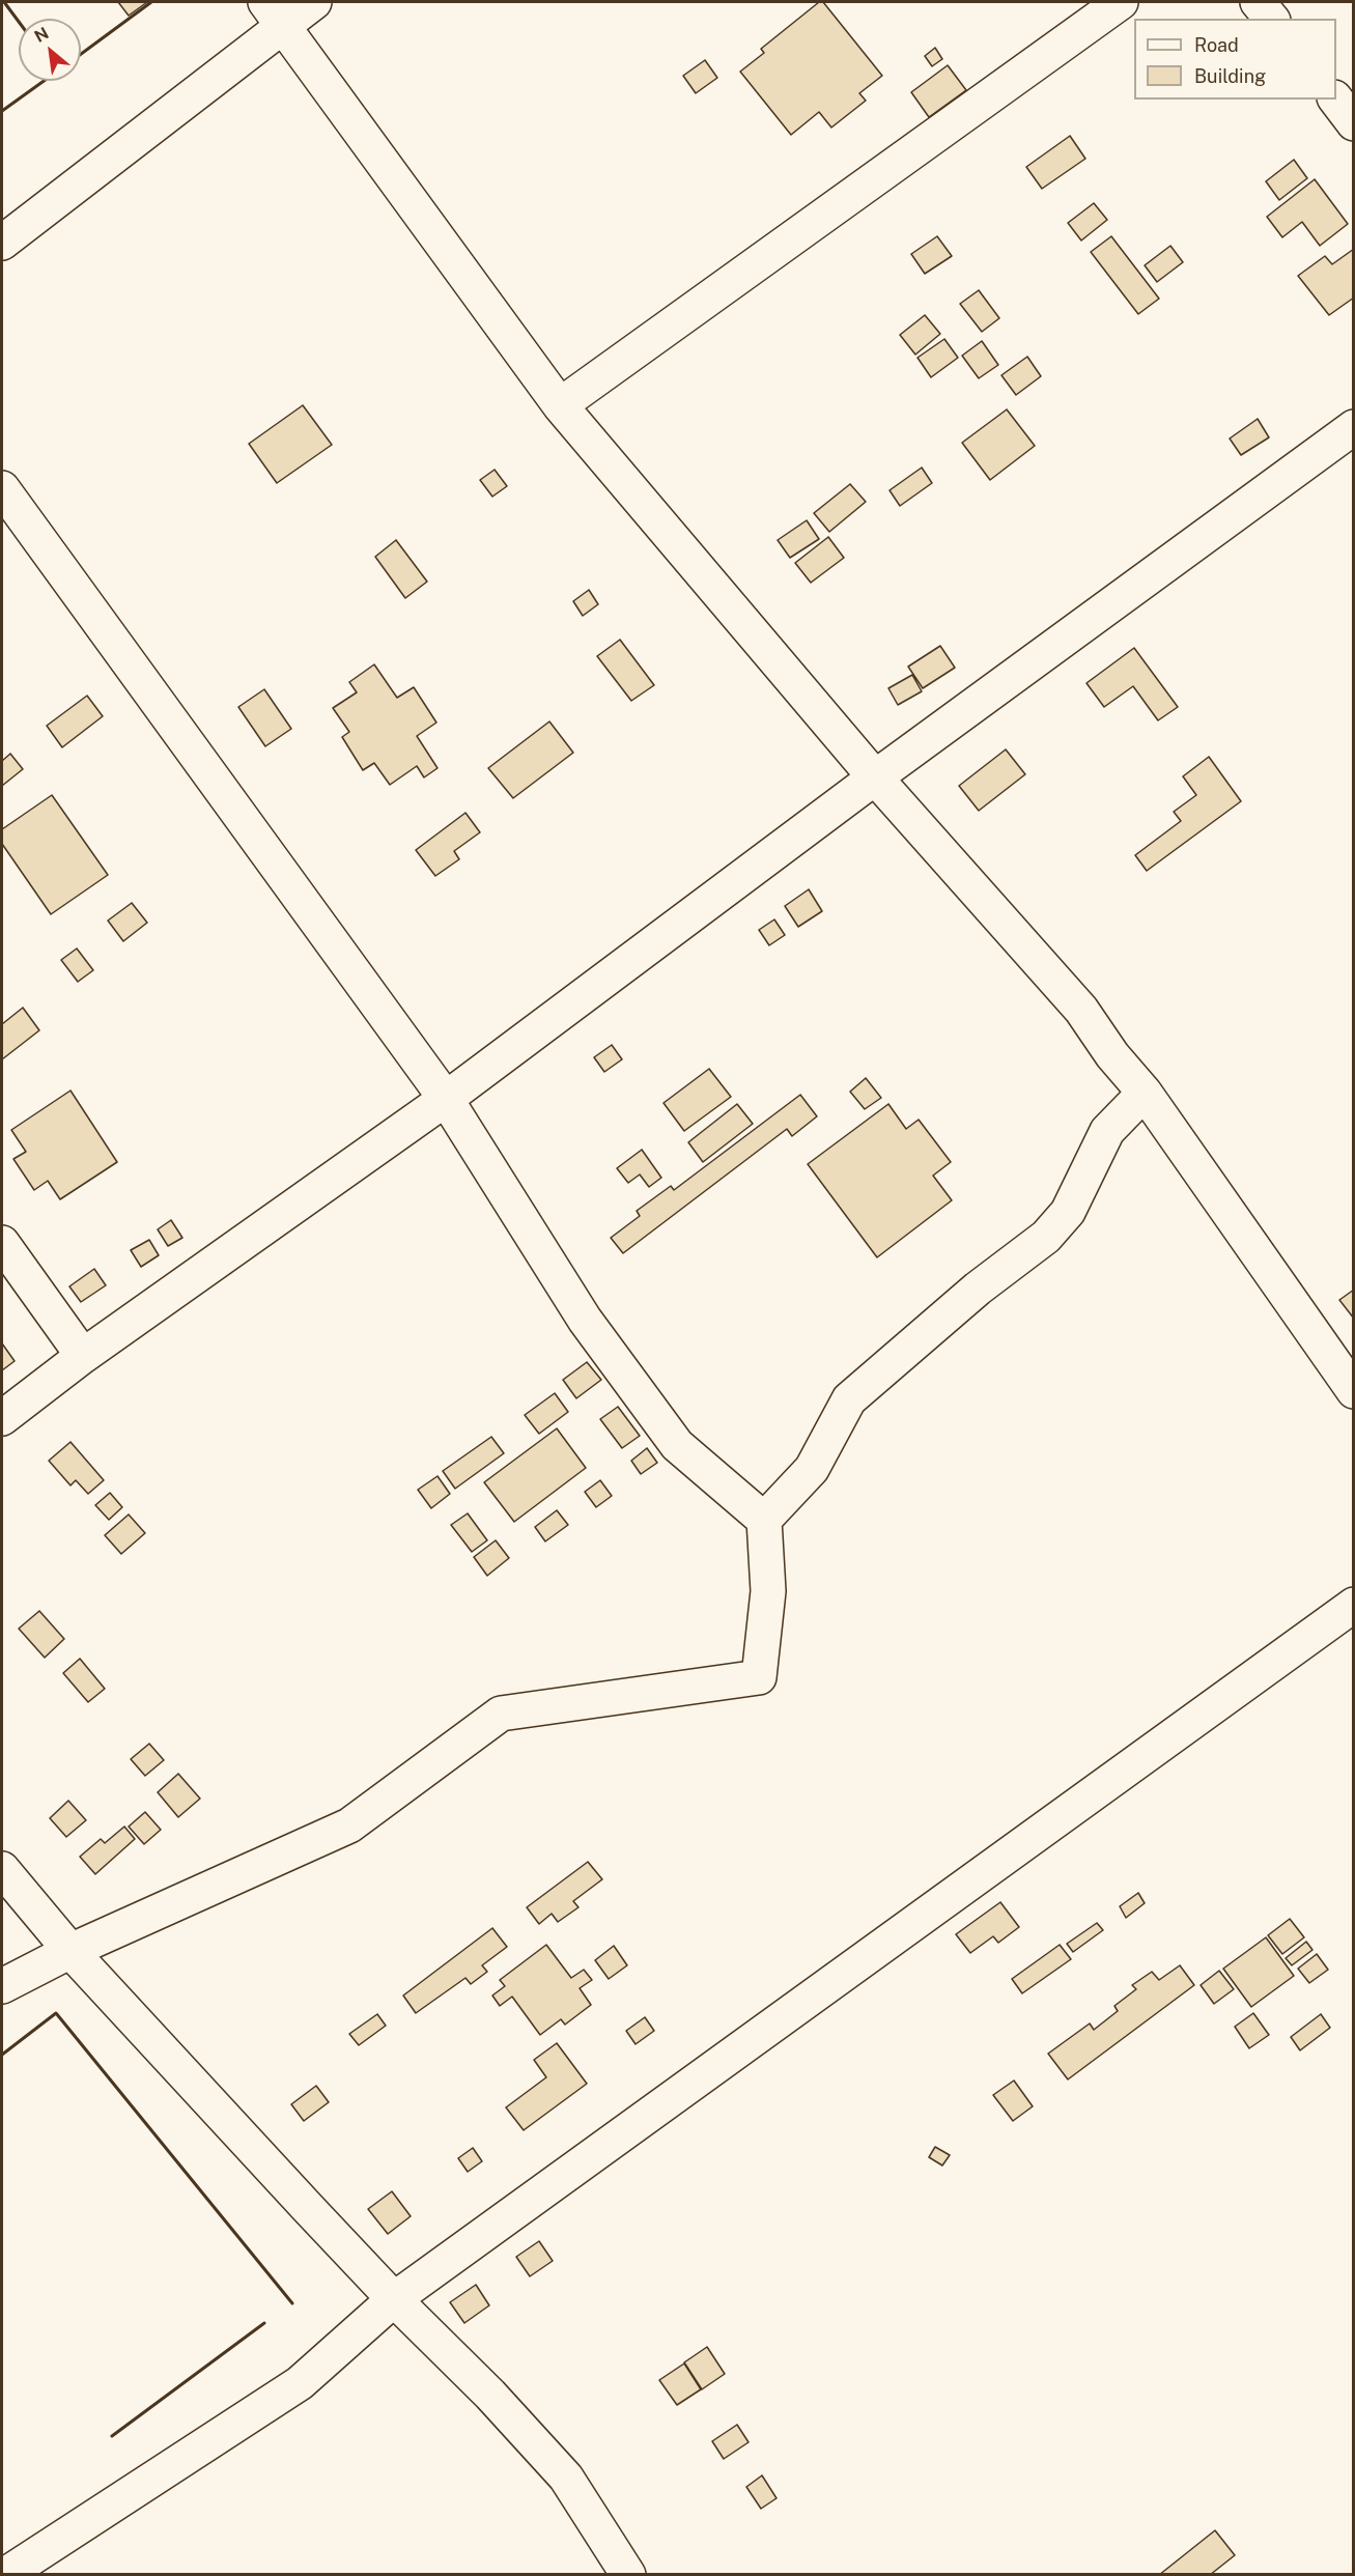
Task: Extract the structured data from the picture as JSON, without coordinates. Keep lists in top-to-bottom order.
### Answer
{
  "legend": ["Road", "Building"],
  "north": "top left"
}
